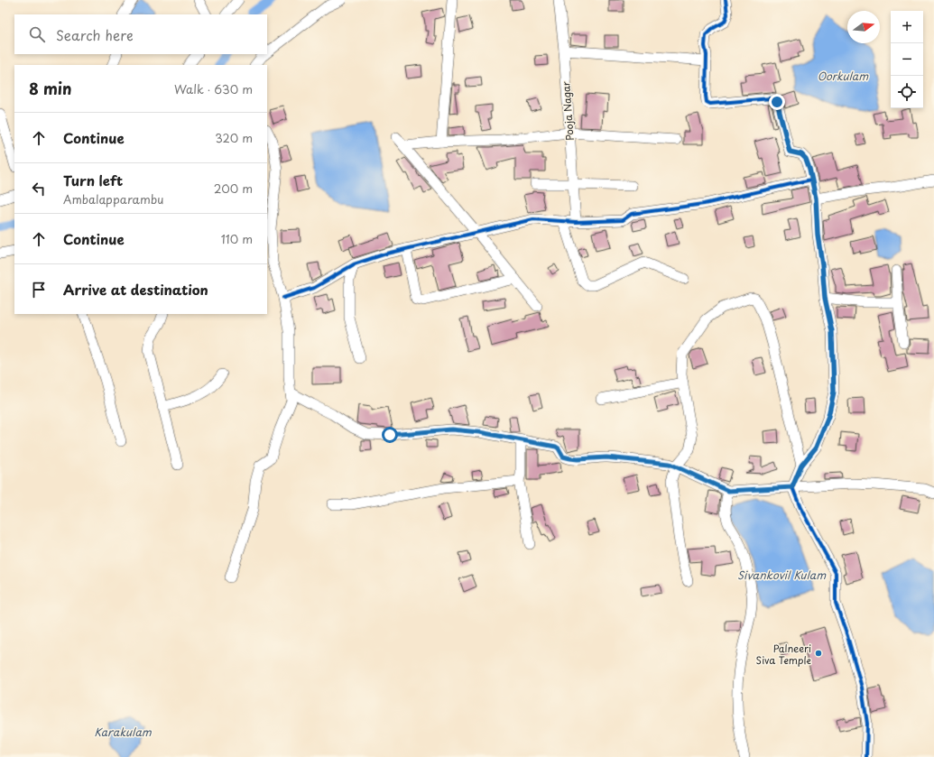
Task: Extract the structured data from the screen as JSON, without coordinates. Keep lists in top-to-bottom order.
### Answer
{
  "streets": {
    "street": ["Pooja Nagar"]
  },
  "water": ["Oorkulam", "Sivankovil Kulam", "Karakulam"],
  "places": ["Palneeri Siva Temple"],
  "north": "right",
  "page": {
    "map_buttons": ["+", "−"],
    "search": "Search here",
    "heading": ["8 min", "Walk · 630 m"],
    "list": [
      ["Continue", "320 m"],
      ["Turn left", "Ambalapparambu", "200 m"],
      ["Continue", "110 m"],
      "Arrive at destination"
    ]
  }
}
